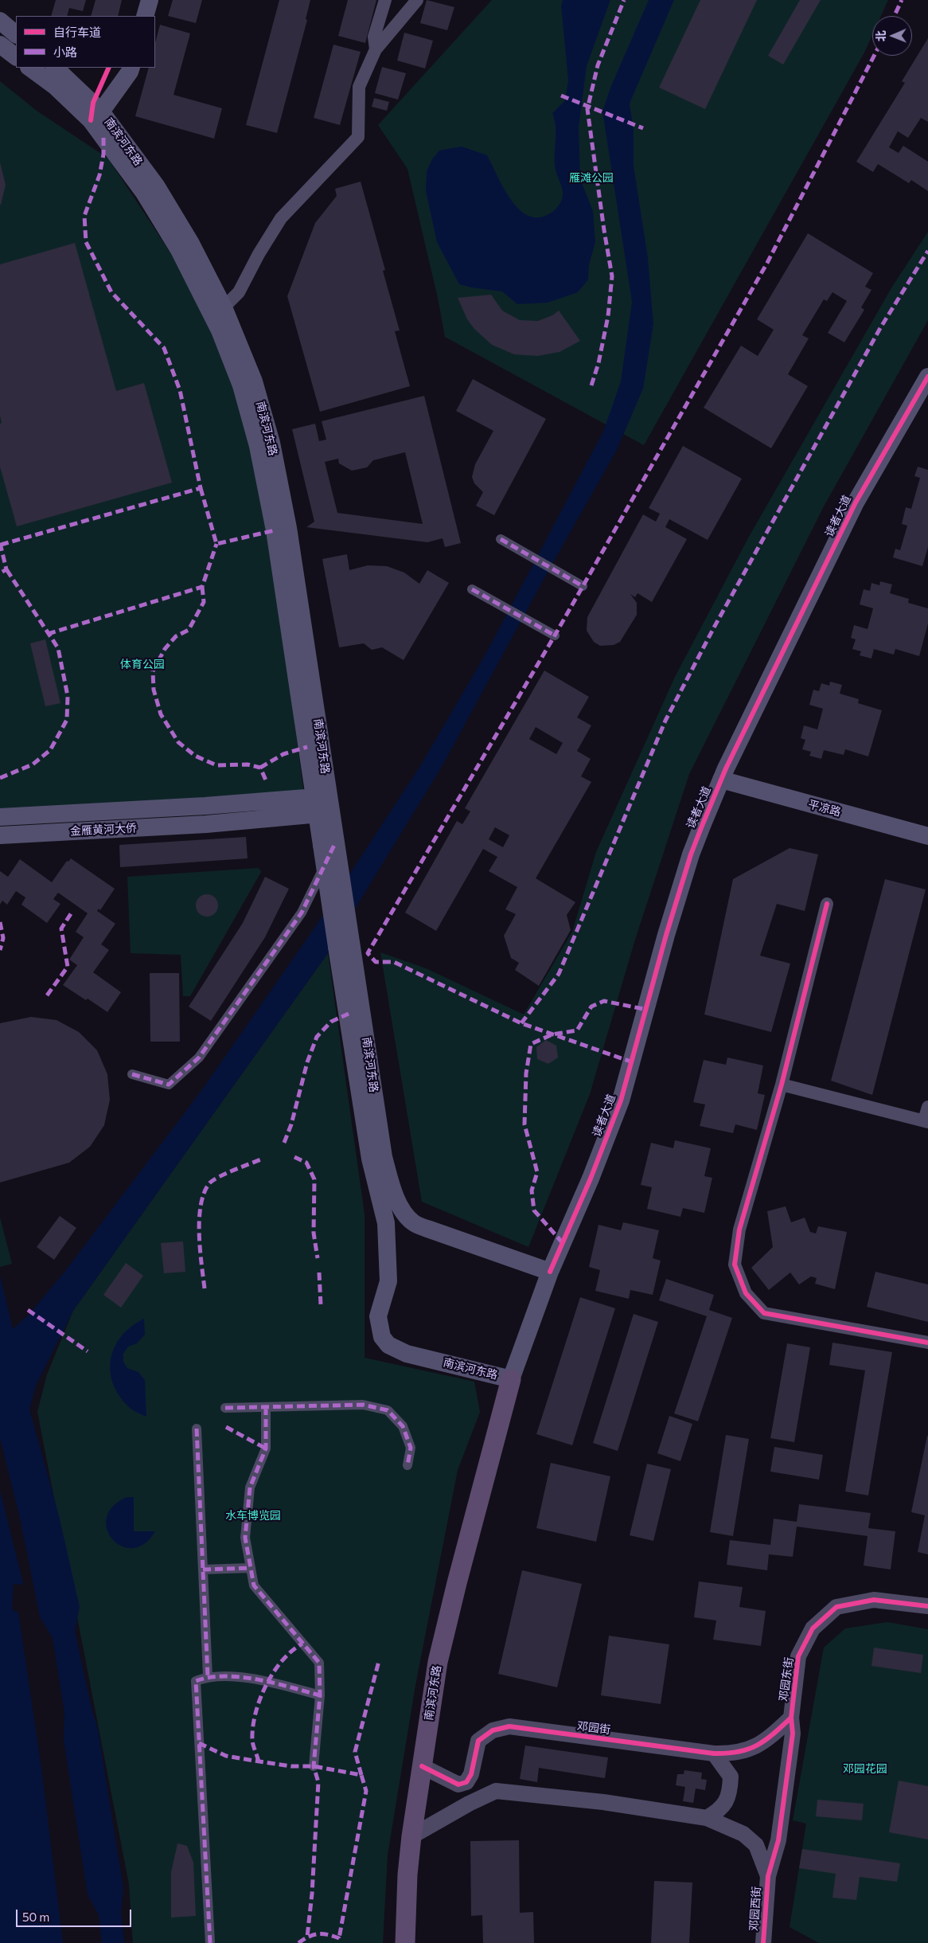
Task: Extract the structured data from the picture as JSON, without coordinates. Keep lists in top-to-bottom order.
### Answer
{
  "streets": {
    "main road": [
      "南滨河东路",
      "读者大道",
      "平凉路",
      "金雁黄河大侨"
    ],
    "street": ["邓园东街", "邓园街", "邓园西街"]
  },
  "crossings": [
    ["南滨河东路", "读者大道"],
    ["南滨河东路", "金雁黄河大侨"],
    ["南滨河东路", "邓园街"],
    ["读者大道", "平凉路"],
    ["邓园东街", "邓园街"],
    ["邓园东街", "邓园西街"]
  ],
  "parks": [
    "雁滩公园",
    "体育公园",
    "水车博览园",
    "邓园花园"
  ],
  "legend": ["自行车道", "小路"],
  "scale_bar": "50 m",
  "north": "left"
}
